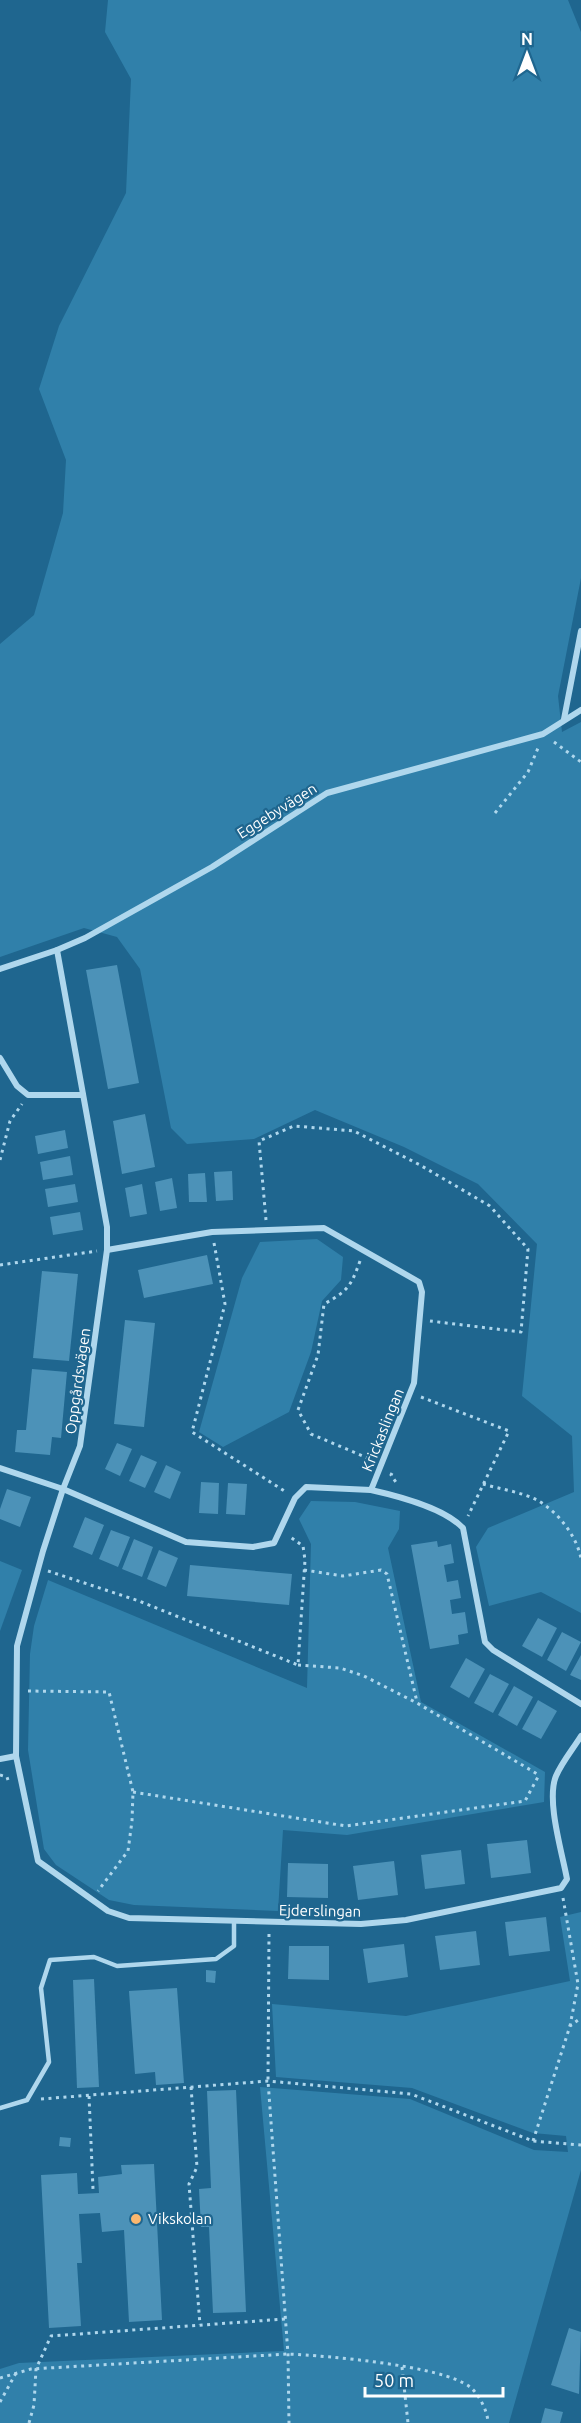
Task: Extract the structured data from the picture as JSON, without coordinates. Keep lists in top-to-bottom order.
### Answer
{
  "streets": {
    "street": [
      "Eggebyvägen",
      "Oppgårdsvägen",
      "Krickaslingan",
      "Ejderslingan"
    ]
  },
  "crossings": [
    ["Eggebyvägen", "Oppgårdsvägen"],
    ["Oppgårdsvägen", "Krickaslingan"],
    ["Oppgårdsvägen", "Ejderslingan"]
  ],
  "places": ["Vikskolan"],
  "scale_bar": "50 m",
  "north": "top"
}
